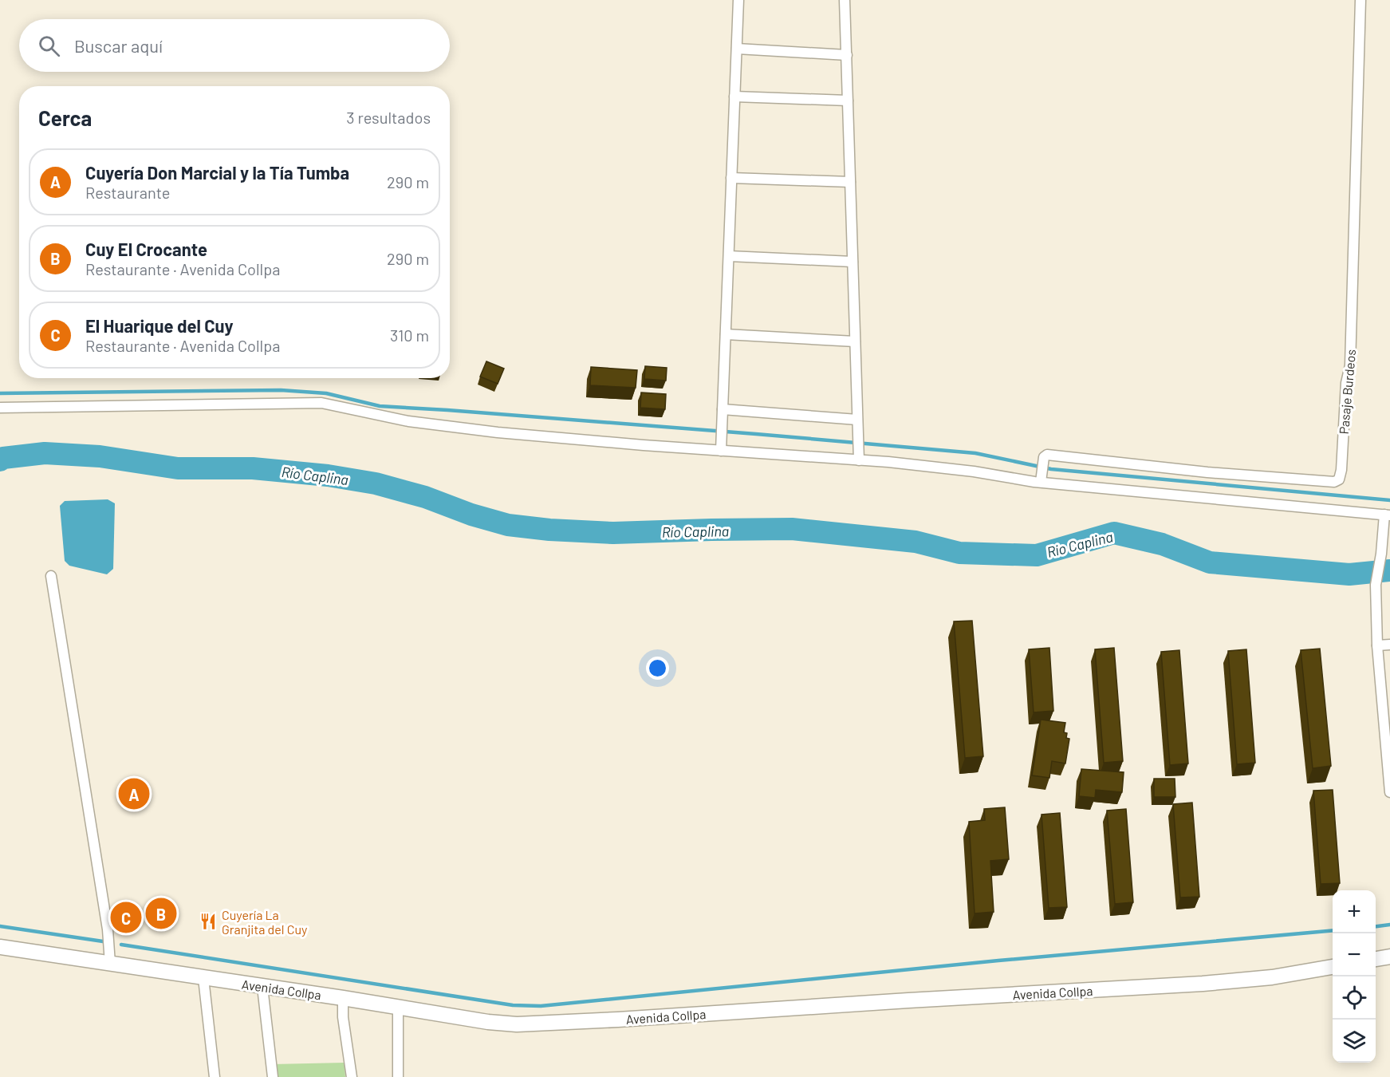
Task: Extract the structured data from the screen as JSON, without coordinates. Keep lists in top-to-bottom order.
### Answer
{
  "streets": {
    "main road": ["Avenida Collpa"],
    "street": ["Pasaje Burdeos"]
  },
  "water": ["Río Caplina"],
  "places": {
    "restaurant": ["Cuyería La Granjita del Cuy"]
  },
  "page": {
    "search": "Buscar aquí",
    "heading": ["Cerca", "3 resultados"],
    "list": [
      {
        "mark": "A",
        "name": "Cuyería Don Marcial y la Tía Tumba",
        "note": "Restaurante",
        "value": "290 m"
      },
      {
        "mark": "B",
        "name": "Cuy El Crocante",
        "note": "Restaurante · Avenida Collpa",
        "value": "290 m"
      },
      {
        "mark": "C",
        "name": "El Huarique del Cuy",
        "note": "Restaurante · Avenida Collpa",
        "value": "310 m"
      }
    ],
    "pins": ["A", "B", "C"],
    "map_buttons": ["+", "−"]
  }
}
